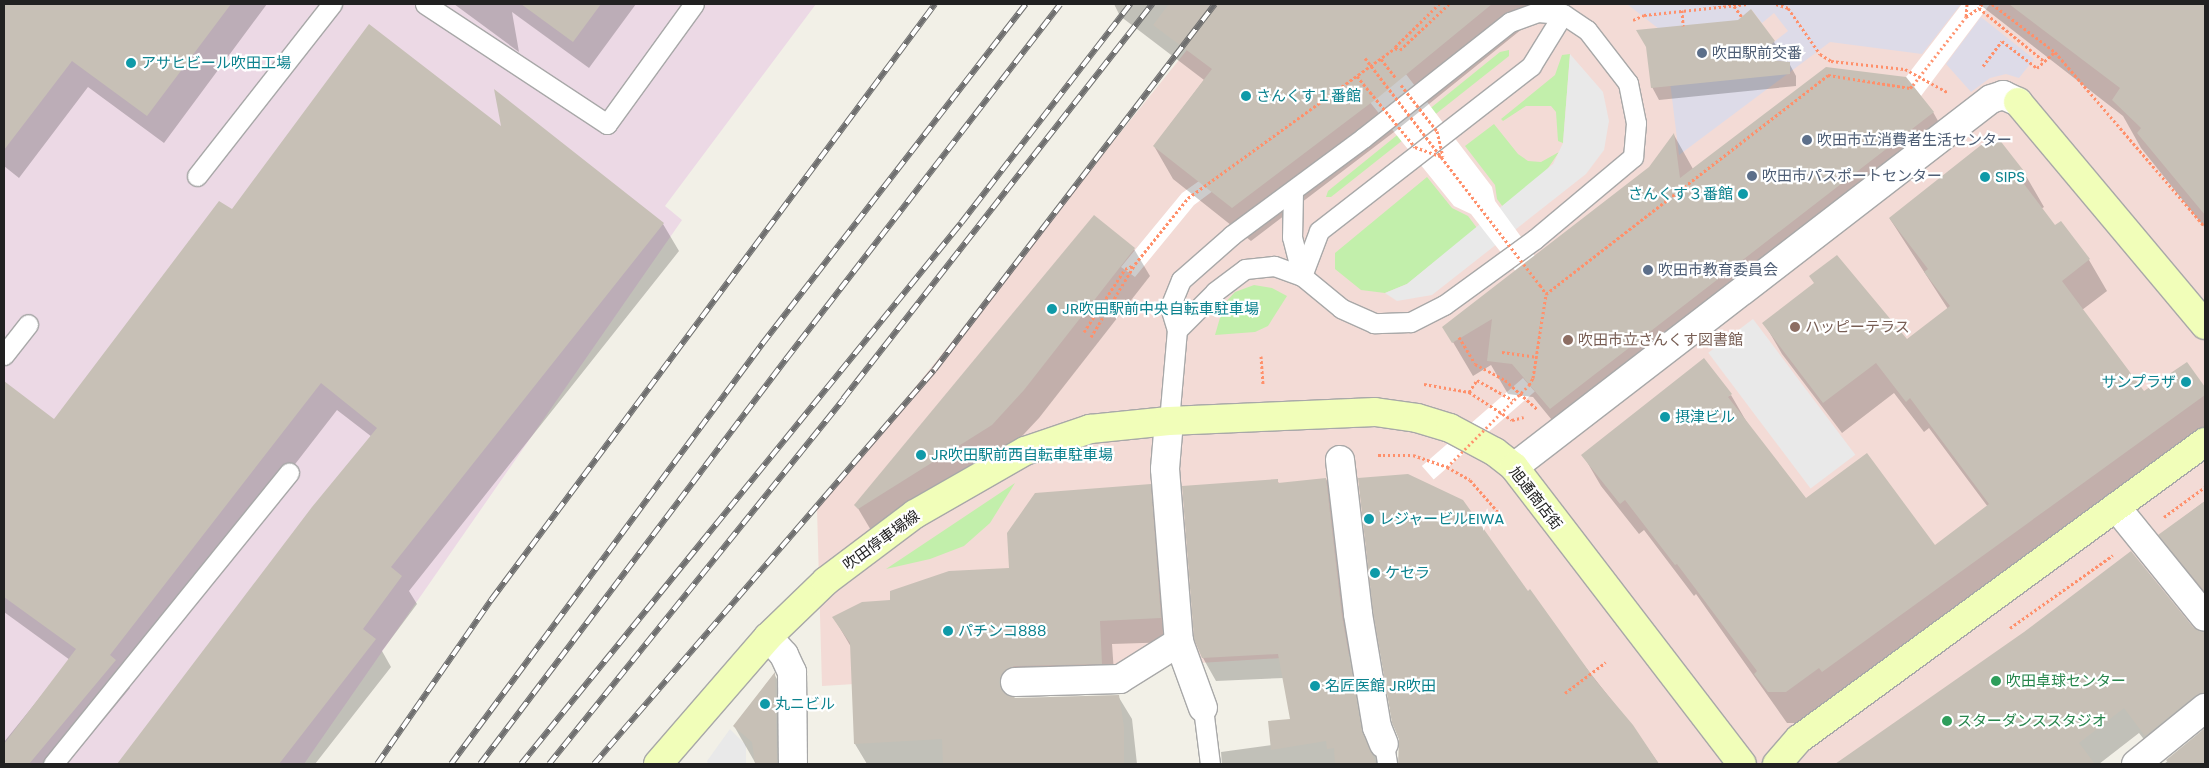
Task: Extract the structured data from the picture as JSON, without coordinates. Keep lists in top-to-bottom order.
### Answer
{
  "streets": {
    "street": ["旭通商店街", "吹田停車場線"]
  },
  "crossings": [
    ["旭通商店街", "吹田停車場線"]
  ],
  "places": [
    "吹田駅前交番",
    "アサヒビール吹田工場",
    "さんくす１番館",
    "吹田市立消費者生活センター",
    "吹田市パスポートセンター",
    "SIPS",
    "さんくす３番館",
    "吹田市教育委員会",
    "JR吹田駅前中央自転車駐車場",
    "ハッピーテラス",
    "吹田市立さんくす図書館",
    "サンプラザ",
    "摂津ビル",
    "JR吹田駅前西自転車駐車場",
    "レジャービルEIWA",
    "ケセラ",
    "パチンコ888",
    "吹田卓球センター",
    "名匠医館 JR吹田",
    "丸ニビル",
    "スターダンススタジオ"
  ]
}
